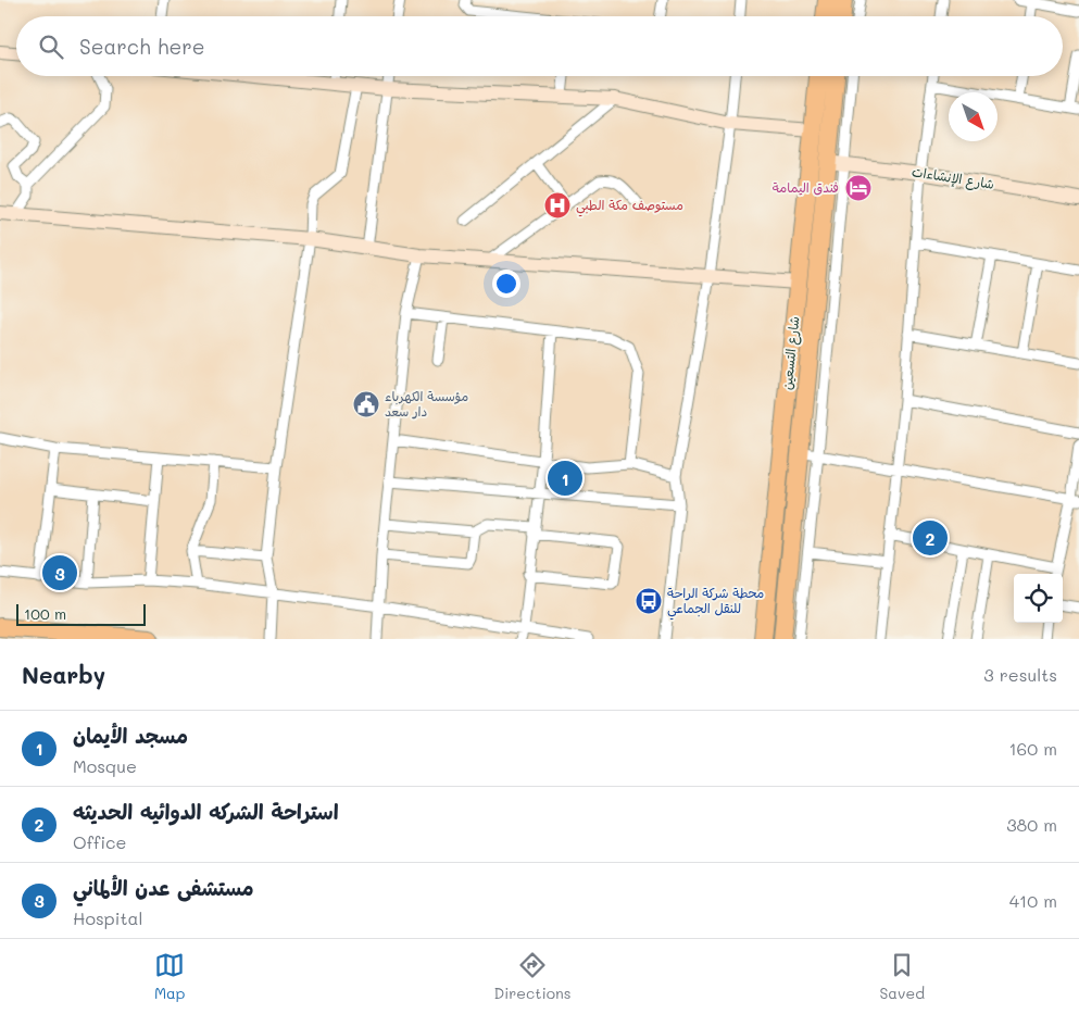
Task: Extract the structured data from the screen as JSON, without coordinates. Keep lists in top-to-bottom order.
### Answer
{
  "streets": {
    "highway": ["شارع التسعين"],
    "street": ["شارع الإنشاءات"]
  },
  "crossings": [
    ["شارع الإنشاءات", "شارع التسعين"]
  ],
  "places": {
    "hotel": ["فندق اليمامة"],
    "hospital": ["مستوصف مكة الطبي"],
    "public building": ["مؤسسة الكهرباء دار سعد"],
    "bus stop": ["محطة شركة الراحة للنقل الجماعي"]
  },
  "scale_bar": "100 m",
  "north": "bottom right",
  "page": {
    "search": "Search here",
    "pins": ["1", "2", "3"],
    "scale": "100 m",
    "heading": ["Nearby", "3 results"],
    "list": [
      {
        "mark": "1",
        "name": "مسجد الأيمان",
        "note": "Mosque",
        "value": "160 m"
      },
      {
        "mark": "2",
        "name": "استراحة الشركه الدوائيه الحديثه",
        "note": "Office",
        "value": "380 m"
      },
      {
        "mark": "3",
        "name": "مستشفى عدن الألماني",
        "note": "Hospital",
        "value": "410 m"
      }
    ],
    "nav": ["Map", "Directions", "Saved"]
  }
}
